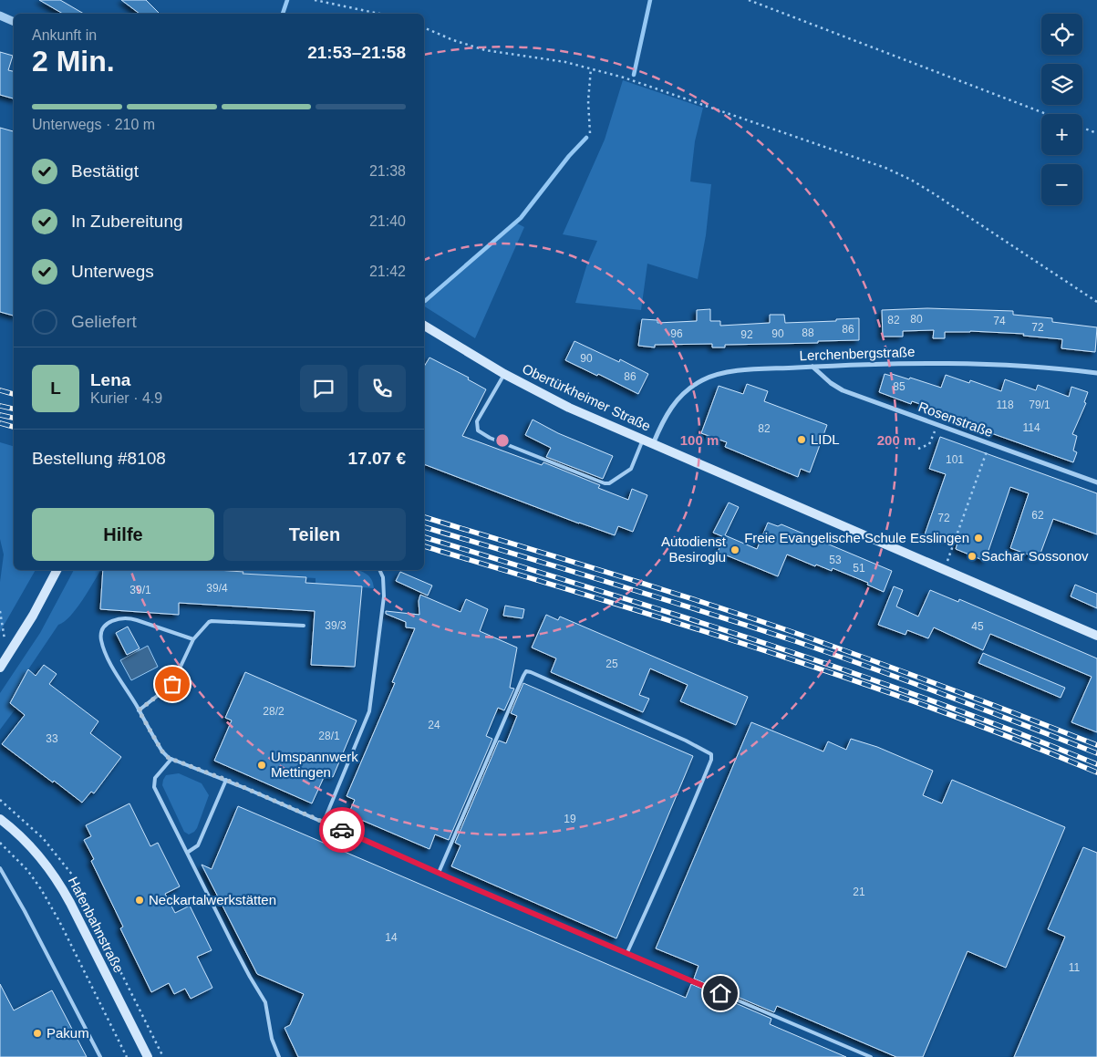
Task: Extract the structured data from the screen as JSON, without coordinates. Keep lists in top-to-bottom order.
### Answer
{
  "streets": {
    "main road": ["Obertürkheimer Straße", "Hafenbahnstraße"],
    "street": ["Lerchenbergstraße", "Rosenstraße"]
  },
  "crossings": [
    ["Lerchenbergstraße", "Obertürkheimer Straße"],
    ["Lerchenbergstraße", "Rosenstraße"]
  ],
  "places": [
    "LIDL",
    "Freie Evangelische Schule Esslingen",
    "Autodienst Besiroglu",
    "Sachar Sossonov",
    "Umspannwerk Mettingen",
    "Neckartalwerkstätten",
    "Pakum"
  ],
  "house_numbers": [
    "80",
    "82",
    "74",
    "72",
    "86",
    "88",
    "96",
    "90",
    "92",
    "90",
    "86",
    "85",
    "118",
    "79/1",
    "114",
    "82",
    "101",
    "62",
    "72",
    "53",
    "51",
    "39/4",
    "39/1",
    "39/3",
    "45",
    "25",
    "28/2",
    "24",
    "28/1",
    "33",
    "19",
    "21",
    "14",
    "11"
  ],
  "page": {
    "map_buttons": ["+", "−"],
    "heading": ["2 Min.", "Ankunft in", "21:53–21:58"],
    "panel": [
      "Lena",
      "Kurier · 4.9",
      "Bestellung #8108",
      "17.07 €"
    ],
    "bar": "Unterwegs · 210 m",
    "list": [
      ["Bestätigt", "21:38"],
      ["In Zubereitung", "21:40"],
      ["Unterwegs", "21:42"],
      "Geliefert"
    ],
    "round": "L",
    "buttons": ["Hilfe", "Teilen"]
  },
  "rings": ["100 m", "200 m"]
}
